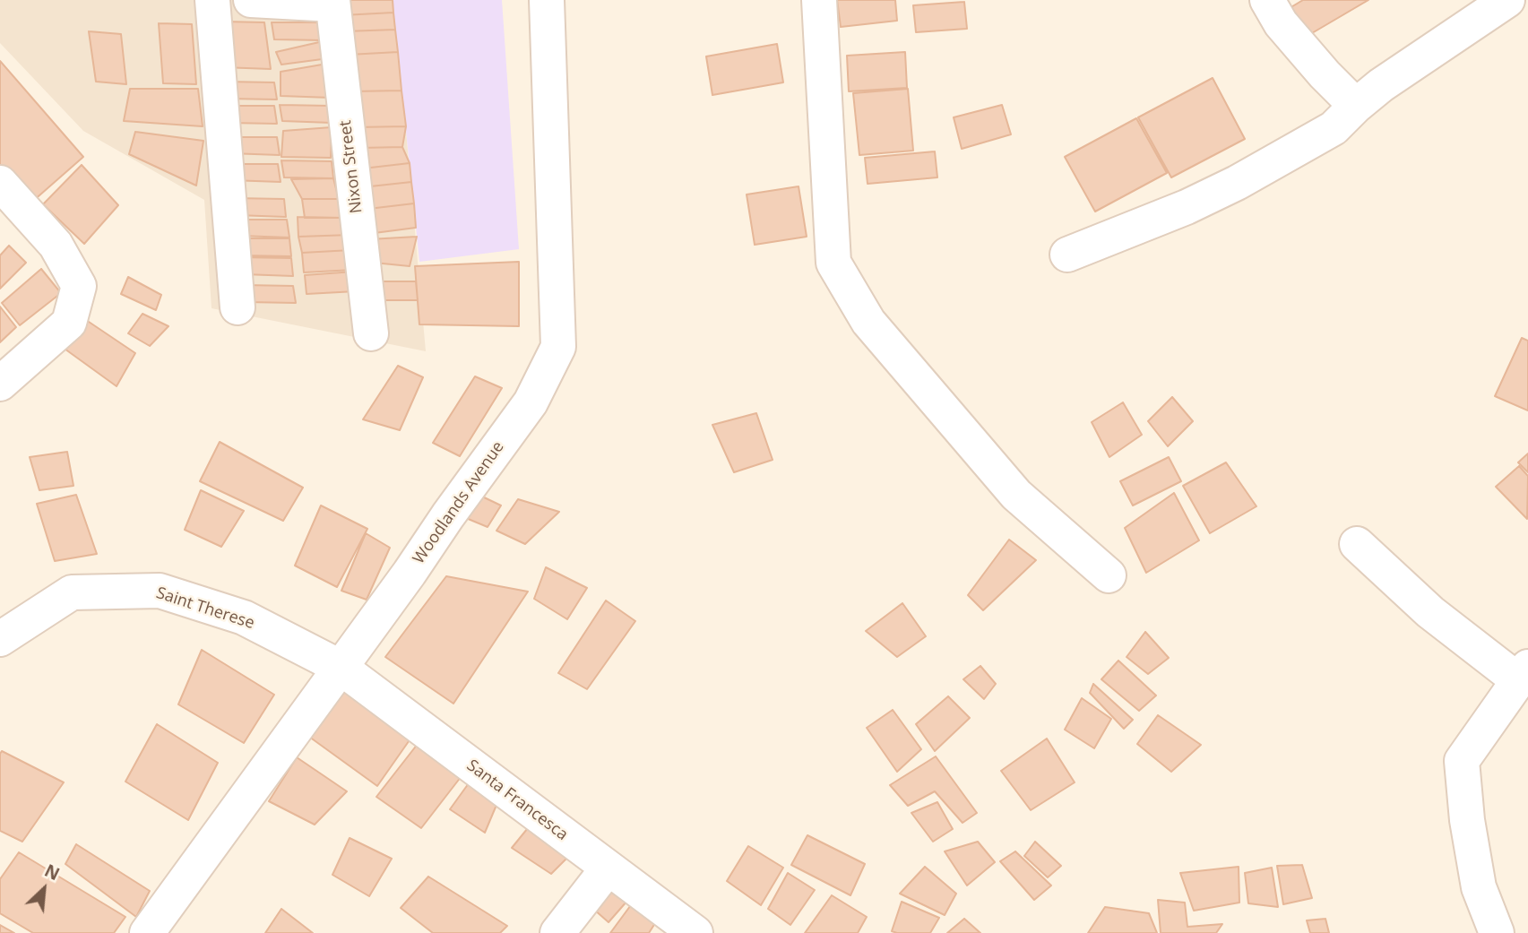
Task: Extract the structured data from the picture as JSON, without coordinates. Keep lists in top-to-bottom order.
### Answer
{
  "streets": {
    "street": [
      "Nixon Street",
      "Woodlands Avenue",
      "Saint Therese",
      "Santa Francesca"
    ]
  },
  "crossings": [
    ["Woodlands Avenue", "Saint Therese"],
    ["Woodlands Avenue", "Santa Francesca"],
    ["Saint Therese", "Santa Francesca"]
  ],
  "north": "top right"
}
